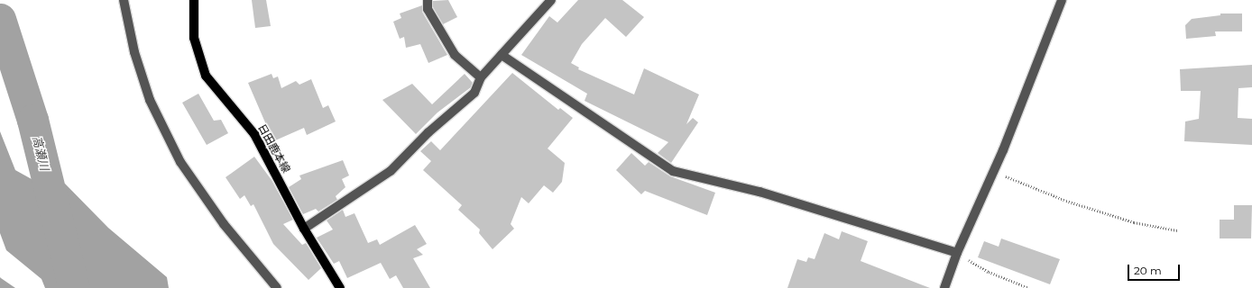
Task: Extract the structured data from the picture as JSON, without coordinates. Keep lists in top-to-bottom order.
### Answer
{
  "streets": {
    "main road": ["日田鹿本線"]
  },
  "water": ["高瀬川"],
  "scale_bar": "20 m"
}
